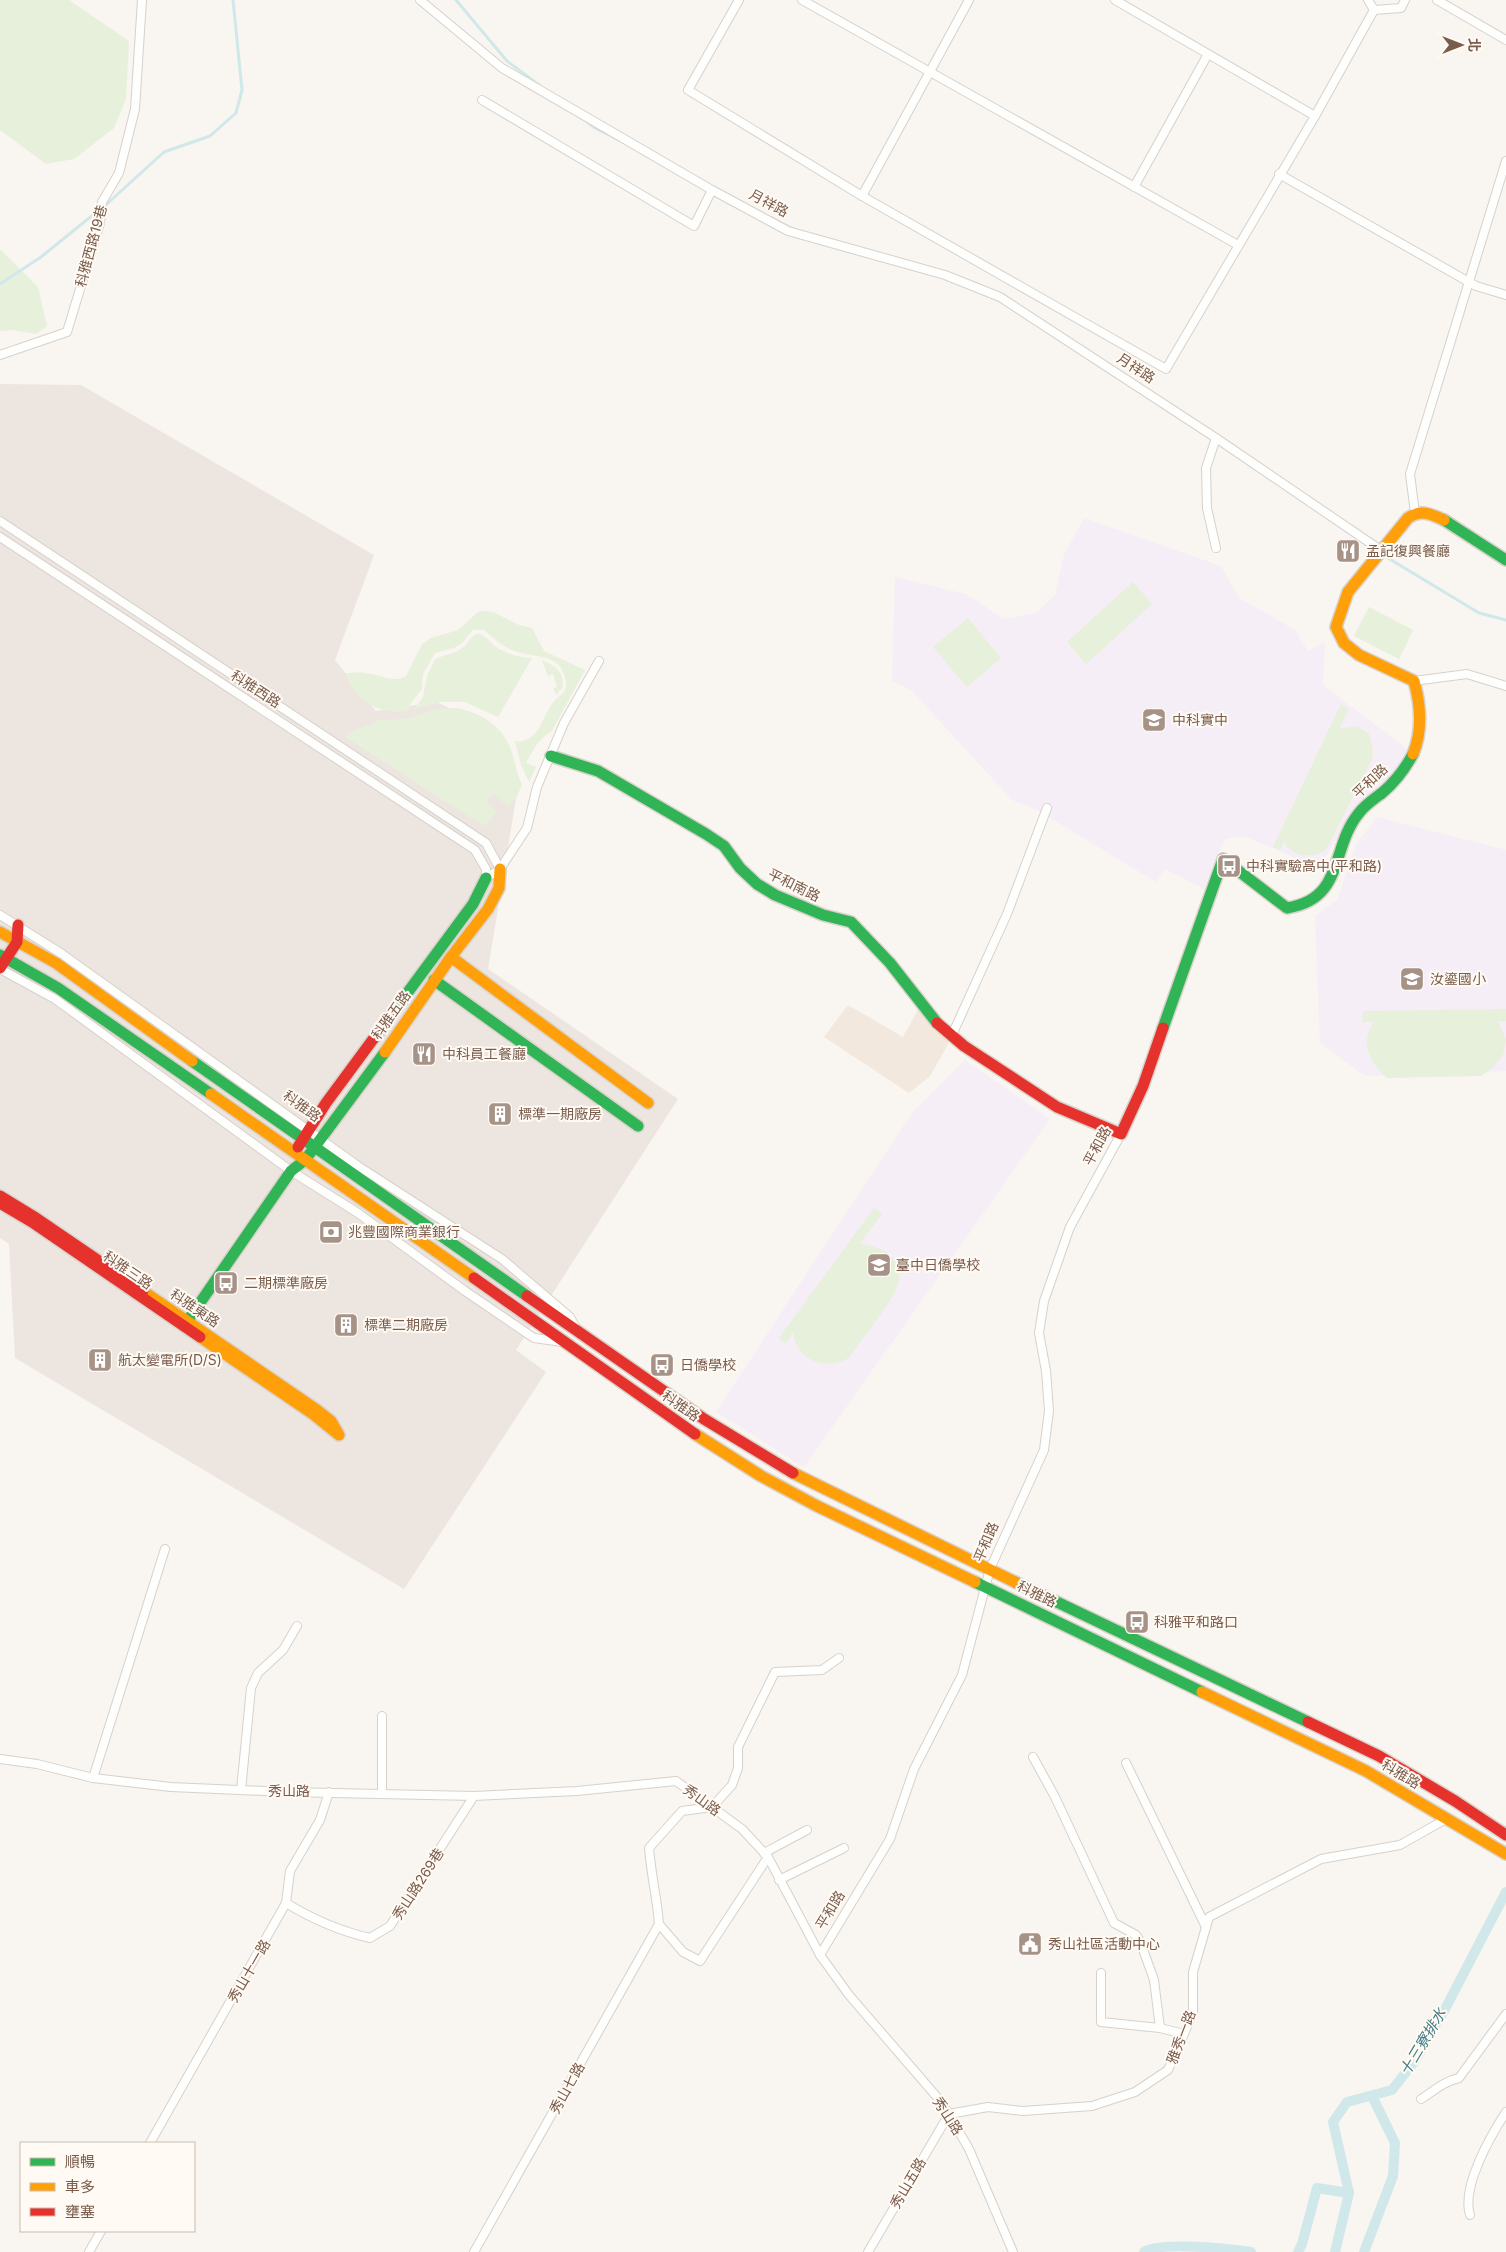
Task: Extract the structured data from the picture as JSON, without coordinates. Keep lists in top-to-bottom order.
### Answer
{
  "streets": {
    "street": [
      "月祥路",
      "科雅西路19巷",
      "科雅西路",
      "平和路",
      "平和南路",
      "科雅五路",
      "科雅路",
      "科雅三路",
      "科雅東路",
      "秀山路",
      "秀山路269巷",
      "秀山十一路",
      "雅秀一路",
      "秀山七路",
      "秀山五路"
    ]
  },
  "crossings": [
    ["科雅西路", "科雅五路"],
    ["平和路", "平和南路"],
    ["平和路", "科雅路"],
    ["平和路", "秀山路"],
    ["科雅五路", "科雅路"],
    ["科雅五路", "科雅三路"],
    ["科雅五路", "科雅東路"],
    ["科雅路", "雅秀一路"],
    ["科雅三路", "科雅東路"],
    ["秀山路", "秀山路269巷"],
    ["秀山路", "秀山十一路"],
    ["秀山路", "雅秀一路"],
    ["秀山路", "秀山五路"],
    ["秀山路269巷", "秀山十一路"],
    ["雅秀一路", "秀山五路"]
  ],
  "water": ["十三寮排水"],
  "places": {
    "restaurant": ["孟記復興餐廳", "中科員工餐廳"],
    "school or university": ["中科實中", "汝鎏國小", "臺中日僑學校"],
    "bus stop": [
      "中科實驗高中(平和路)",
      "二期標準廠房",
      "日僑學校",
      "科雅平和路口"
    ],
    "building": ["標準一期廠房", "標準二期廠房", "航太變電所(D/S)"],
    "bank": ["兆豐國際商業銀行"],
    "public building": ["秀山社區活動中心"]
  },
  "legend": ["順暢", "車多", "壅塞"],
  "north": "right"
}
